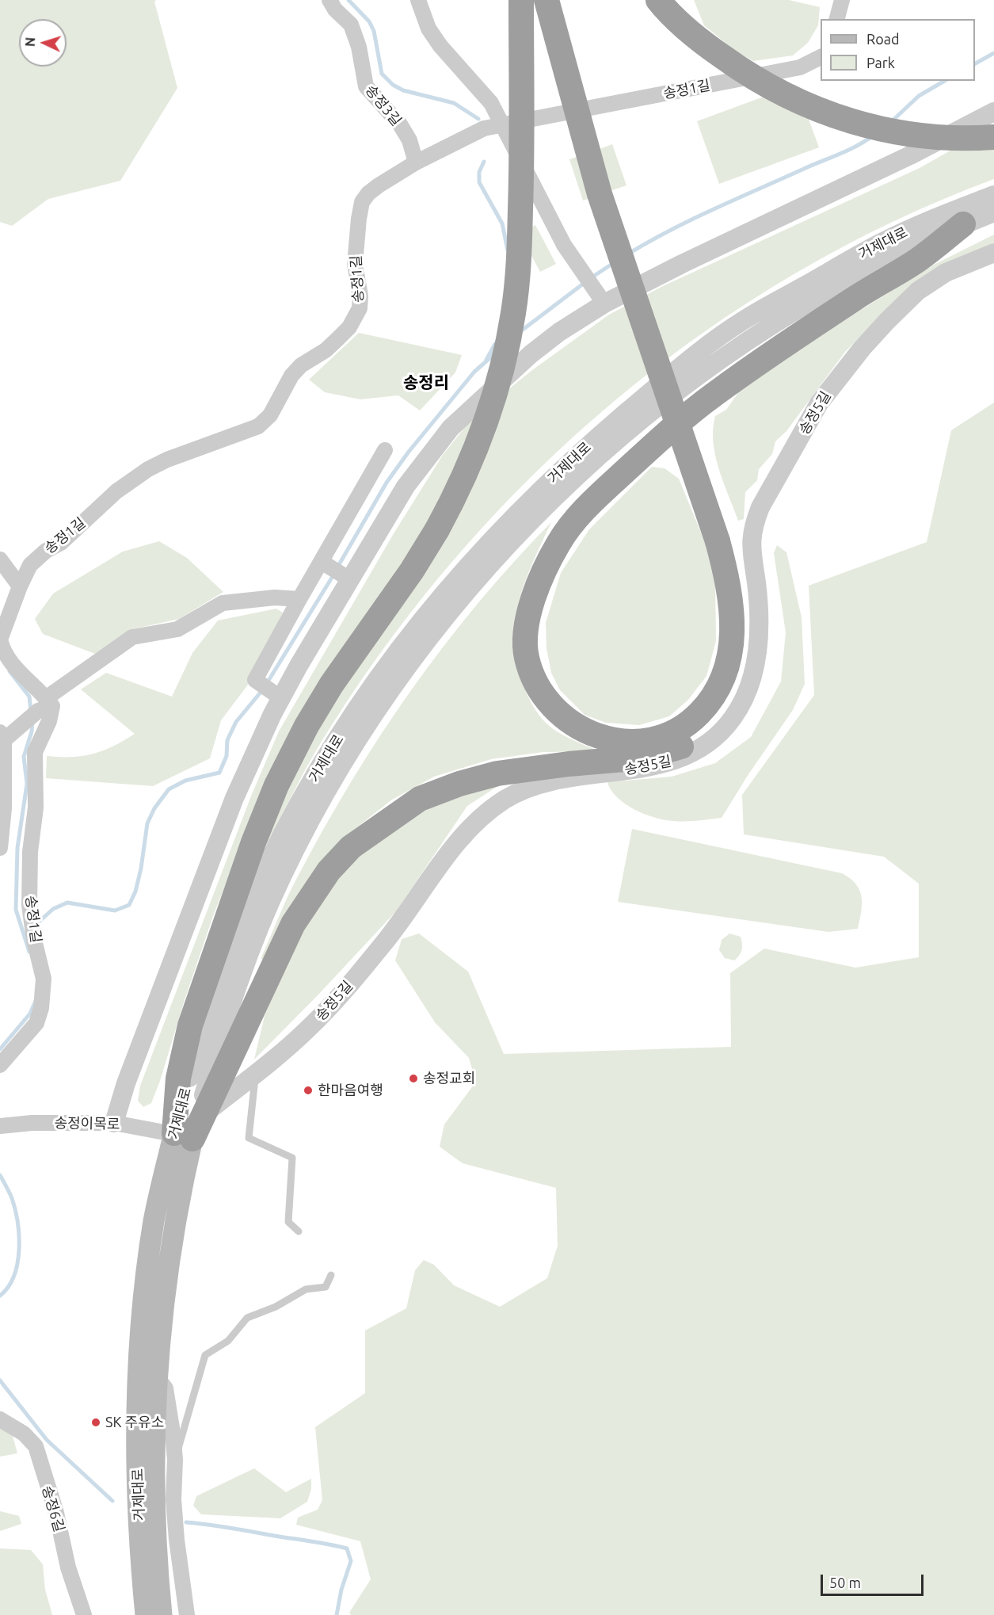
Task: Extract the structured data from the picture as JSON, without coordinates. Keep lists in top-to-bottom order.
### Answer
{
  "streets": {
    "main road": ["거제대로"],
    "street": [
      "송정1길",
      "송정3길",
      "송정5길",
      "송정이목로",
      "송정6길"
    ]
  },
  "crossings": [
    ["송정1길", "송정3길"],
    ["거제대로", "송정이목로"]
  ],
  "districts": ["송정리"],
  "places": ["송정교회", "한마음여행", "SK 주유소"],
  "legend": ["Road", "Park"],
  "scale_bar": "50 m",
  "north": "left"
}
